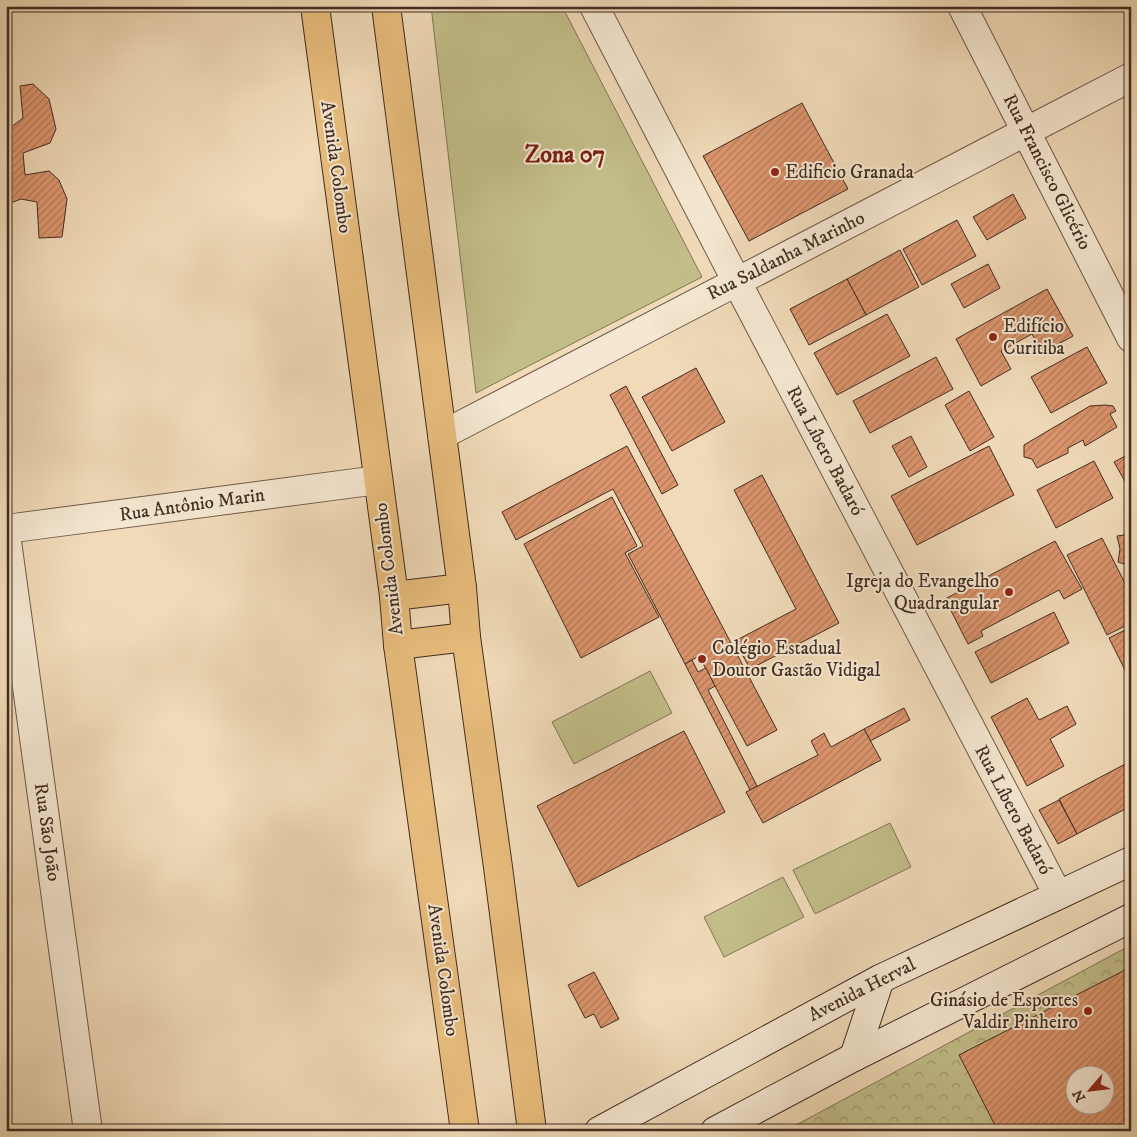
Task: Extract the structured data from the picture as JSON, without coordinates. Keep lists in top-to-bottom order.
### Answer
{
  "streets": {
    "main road": ["Avenida Colombo"],
    "street": [
      "Rua Francisco Glicério",
      "Rua Saldanha Marinho",
      "Rua Líbero Badaró",
      "Rua Antônio Marin",
      "Rua São João",
      "Avenida Herval"
    ]
  },
  "crossings": [
    ["Avenida Colombo", "Rua Antônio Marin"],
    ["Rua Francisco Glicério", "Rua Saldanha Marinho"],
    ["Rua Saldanha Marinho", "Rua Líbero Badaró"],
    ["Rua Líbero Badaró", "Avenida Herval"]
  ],
  "districts": ["Zona 07"],
  "places": [
    "Edificio Granada",
    "Edifício Curitiba",
    "Igreja do Evangelho Quadrangular",
    "Colégio Estadual Doutor Gastão Vidigal",
    "Ginásio de Esportes Valdir Pinheiro"
  ],
  "north": "bottom left"
}
